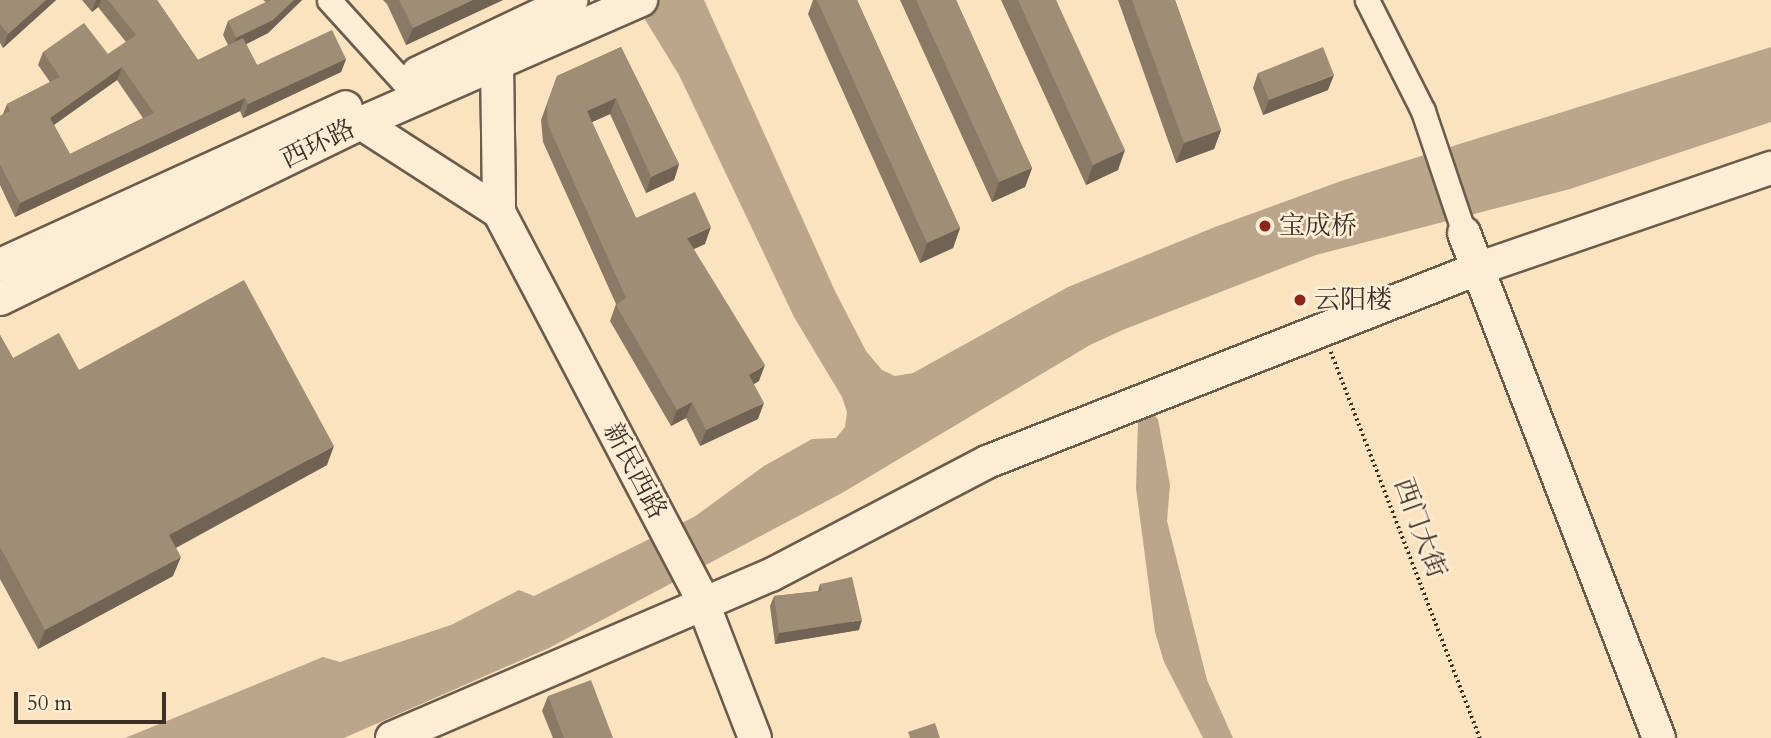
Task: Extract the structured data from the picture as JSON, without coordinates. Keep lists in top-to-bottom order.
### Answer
{
  "streets": {
    "street": ["西环路", "新民西路"],
    "path": ["西门大街"]
  },
  "crossings": [
    ["西环路", "新民西路"]
  ],
  "places": ["宝成桥", "云阳楼"],
  "scale_bar": "50 m"
}
